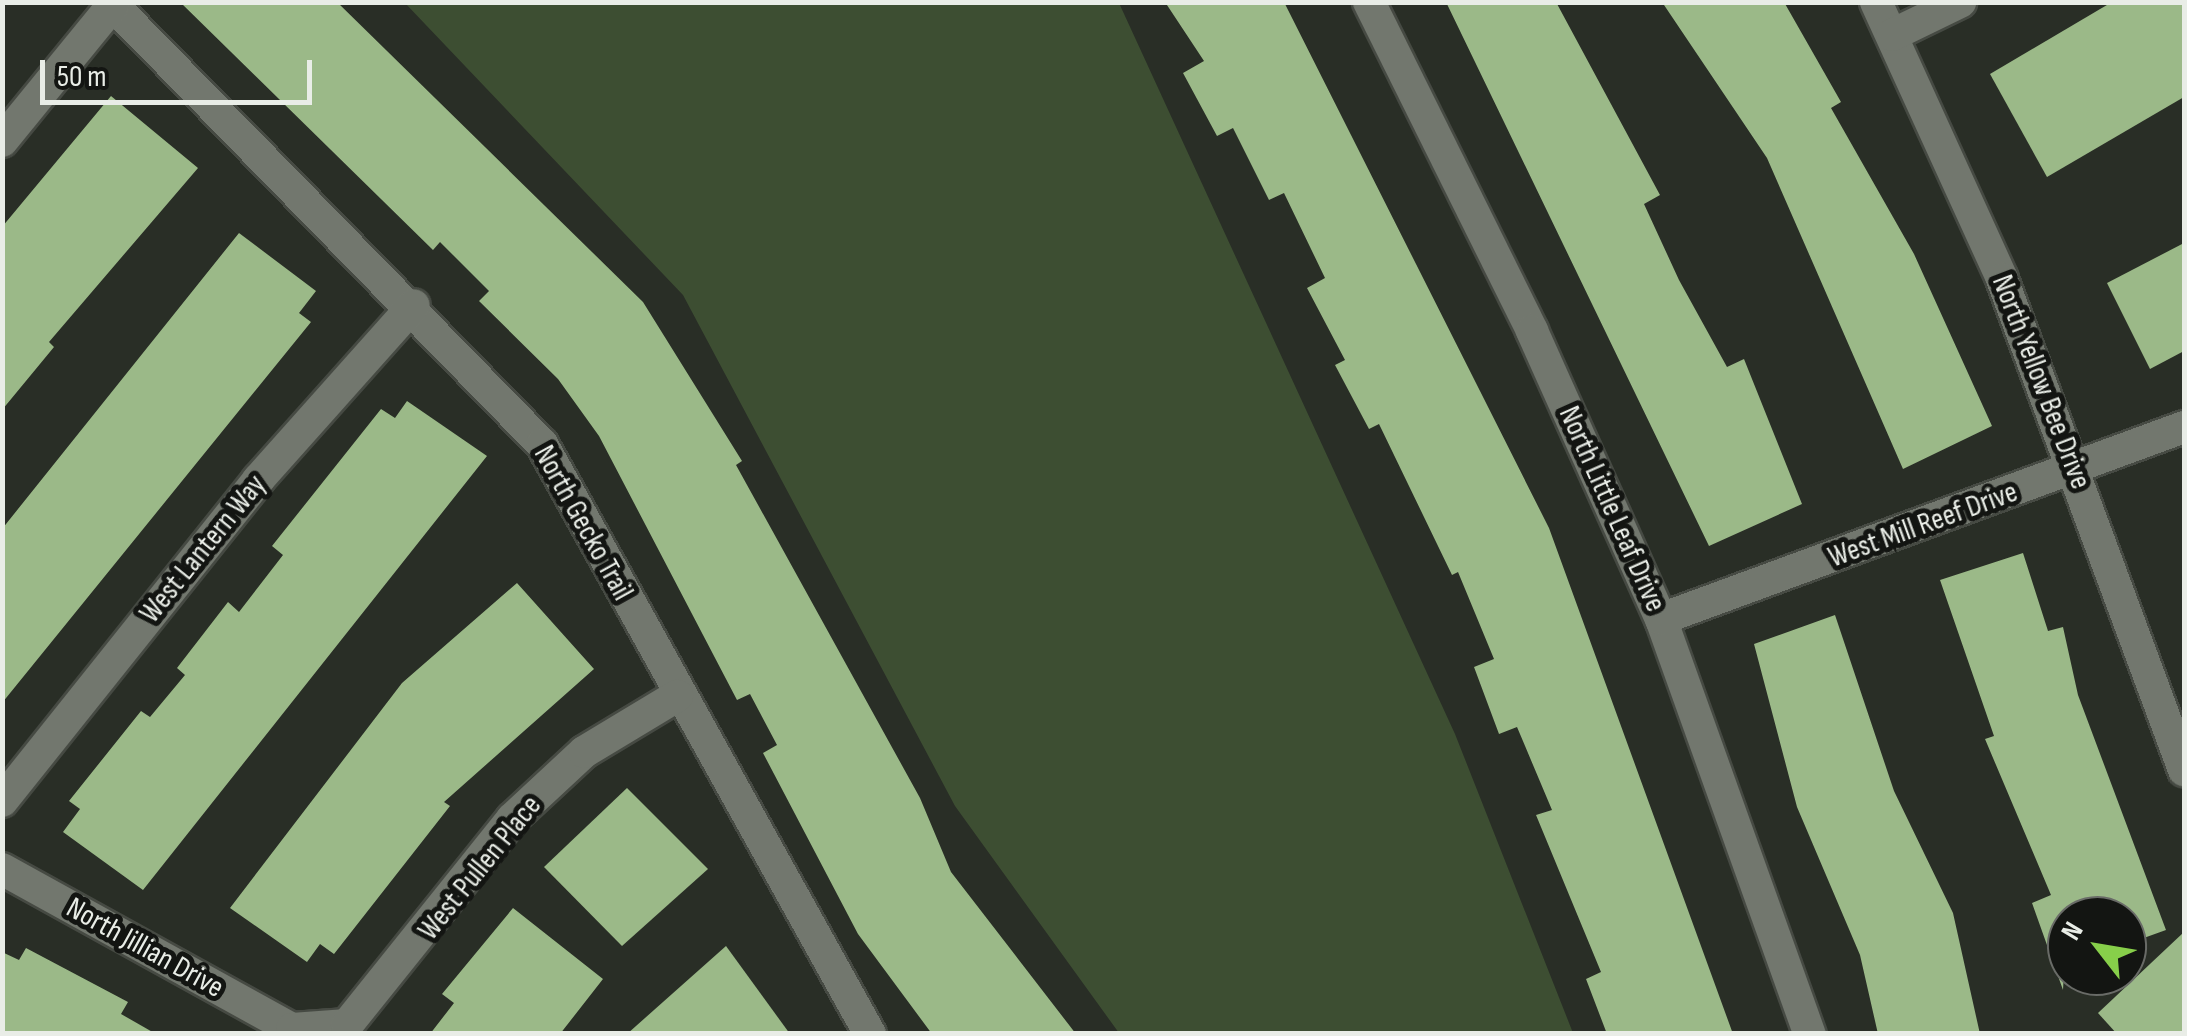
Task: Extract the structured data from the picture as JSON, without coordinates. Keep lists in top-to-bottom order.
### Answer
{
  "streets": {
    "street": [
      "North Yellow Bee Drive",
      "North Little Leaf Drive",
      "North Gecko Trail",
      "West Mill Reef Drive",
      "West Lantern Way",
      "West Pullen Place",
      "North Jillian Drive"
    ]
  },
  "crossings": [
    ["North Yellow Bee Drive", "West Mill Reef Drive"],
    ["North Little Leaf Drive", "West Mill Reef Drive"],
    ["North Gecko Trail", "West Lantern Way"],
    ["North Gecko Trail", "West Pullen Place"],
    ["West Pullen Place", "North Jillian Drive"]
  ],
  "scale_bar": "50 m",
  "north": "top left"
}
